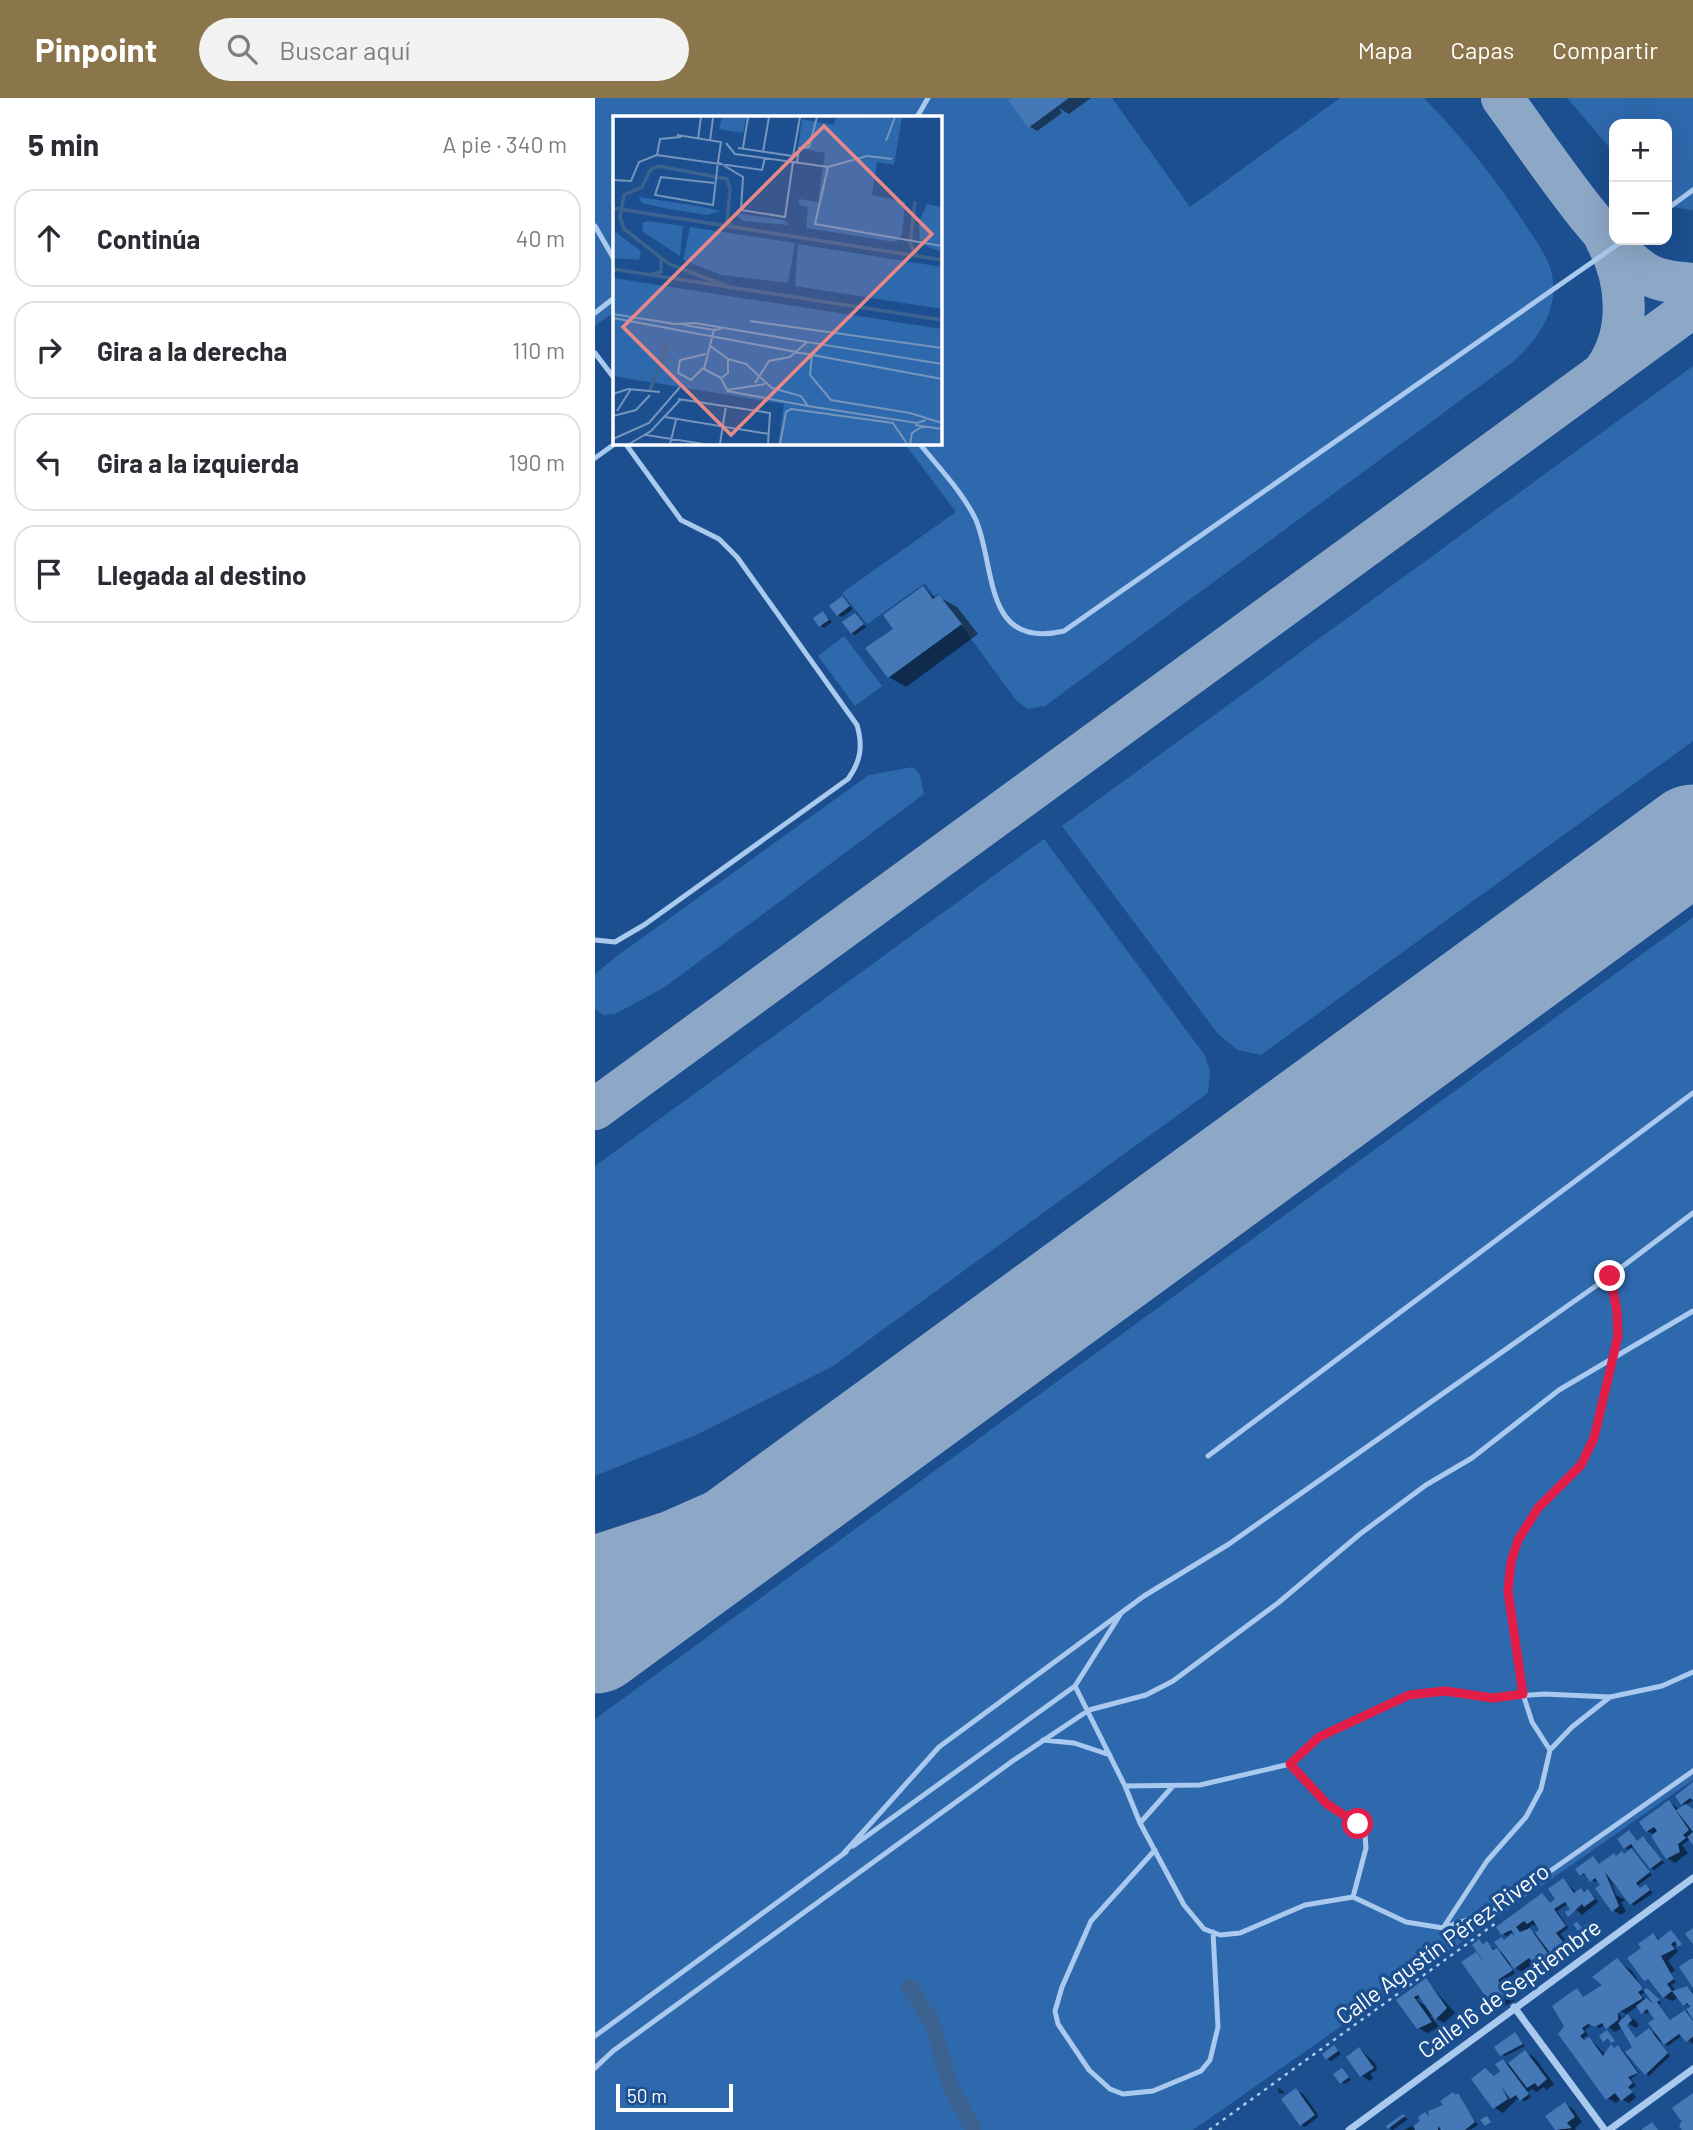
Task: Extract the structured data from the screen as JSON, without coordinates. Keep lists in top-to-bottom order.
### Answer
{
  "streets": {
    "street": ["Calle16 de Septiembre"],
    "path": ["Calle Agustín Pérez Rivero"]
  },
  "scale_bar": "50 m",
  "page": {
    "header": "Pinpoint",
    "search": "Buscar aquí",
    "nav": ["Mapa", "Capas", "Compartir"],
    "heading": ["5 min", "A pie · 340 m"],
    "map_buttons": ["+", "−"],
    "list": [
      ["Continúa", "40 m"],
      ["Gira a la derecha", "110 m"],
      ["Gira a la izquierda", "190 m"],
      "Llegada al destino"
    ],
    "scale": "50 m"
  }
}
